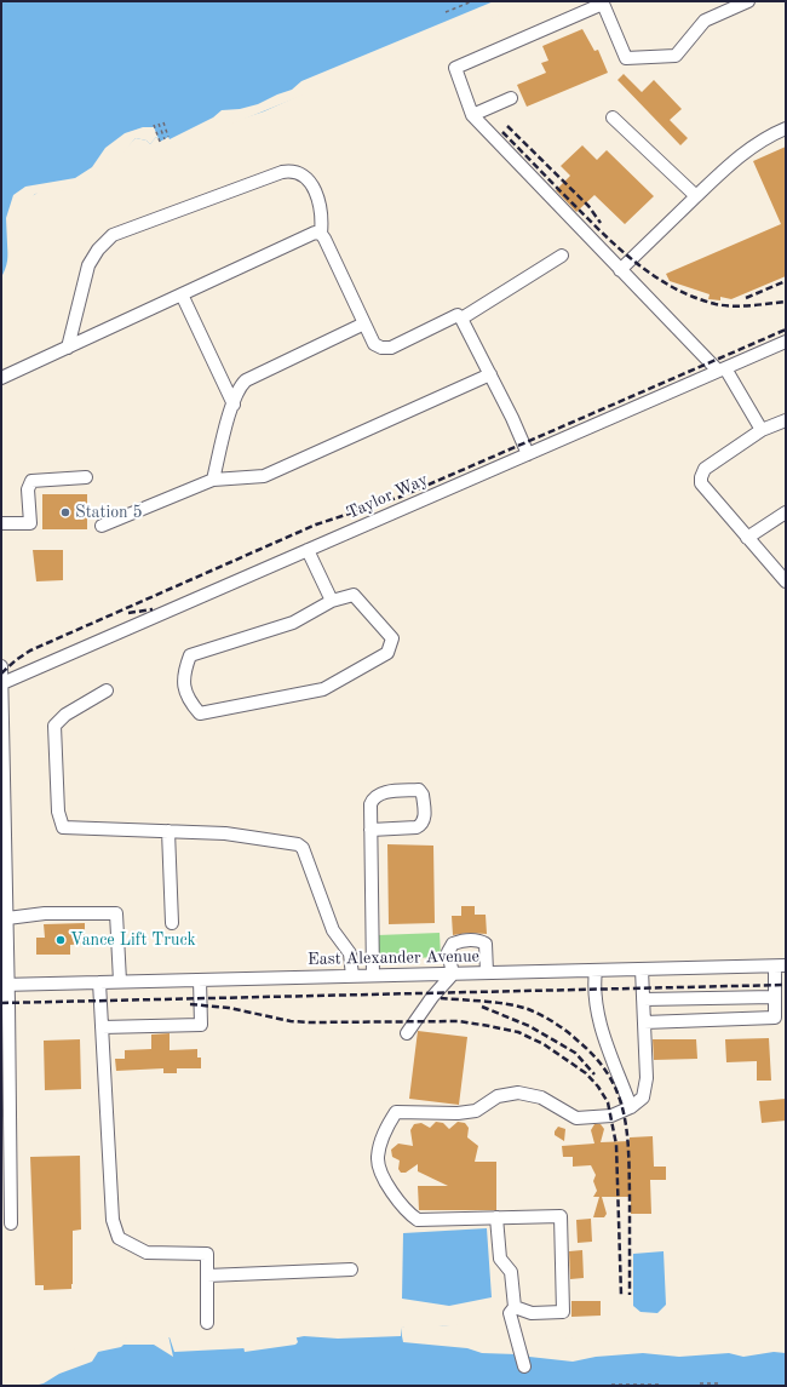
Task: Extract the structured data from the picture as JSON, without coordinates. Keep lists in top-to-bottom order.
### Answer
{
  "streets": {
    "street": ["Taylor Way", "East Alexander Avenue"]
  },
  "places": ["Station 5", "Vance Lift Truck"]
}
